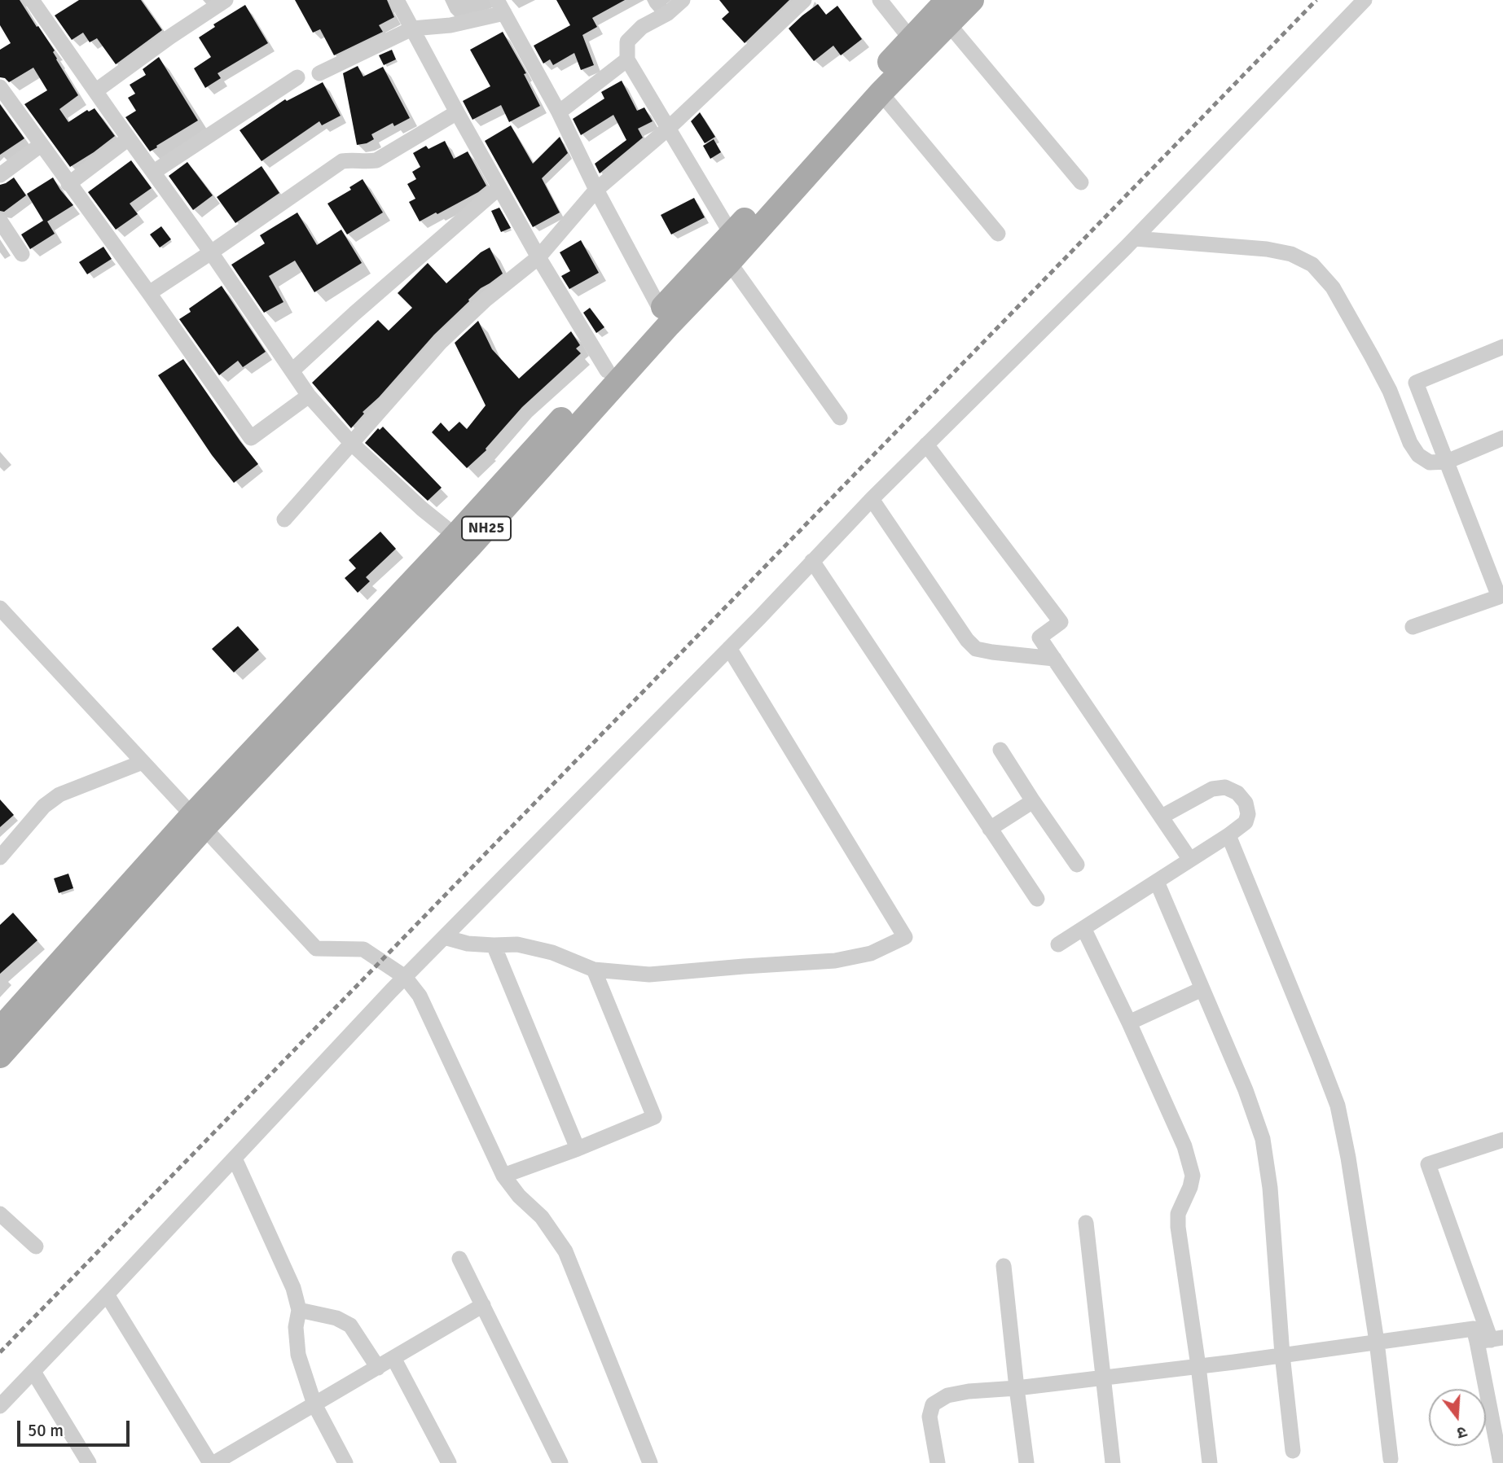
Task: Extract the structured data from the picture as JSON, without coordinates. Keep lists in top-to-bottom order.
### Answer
{
  "streets": {
    "main road": ["NH25"]
  },
  "scale_bar": "50 m",
  "north": "bottom"
}
